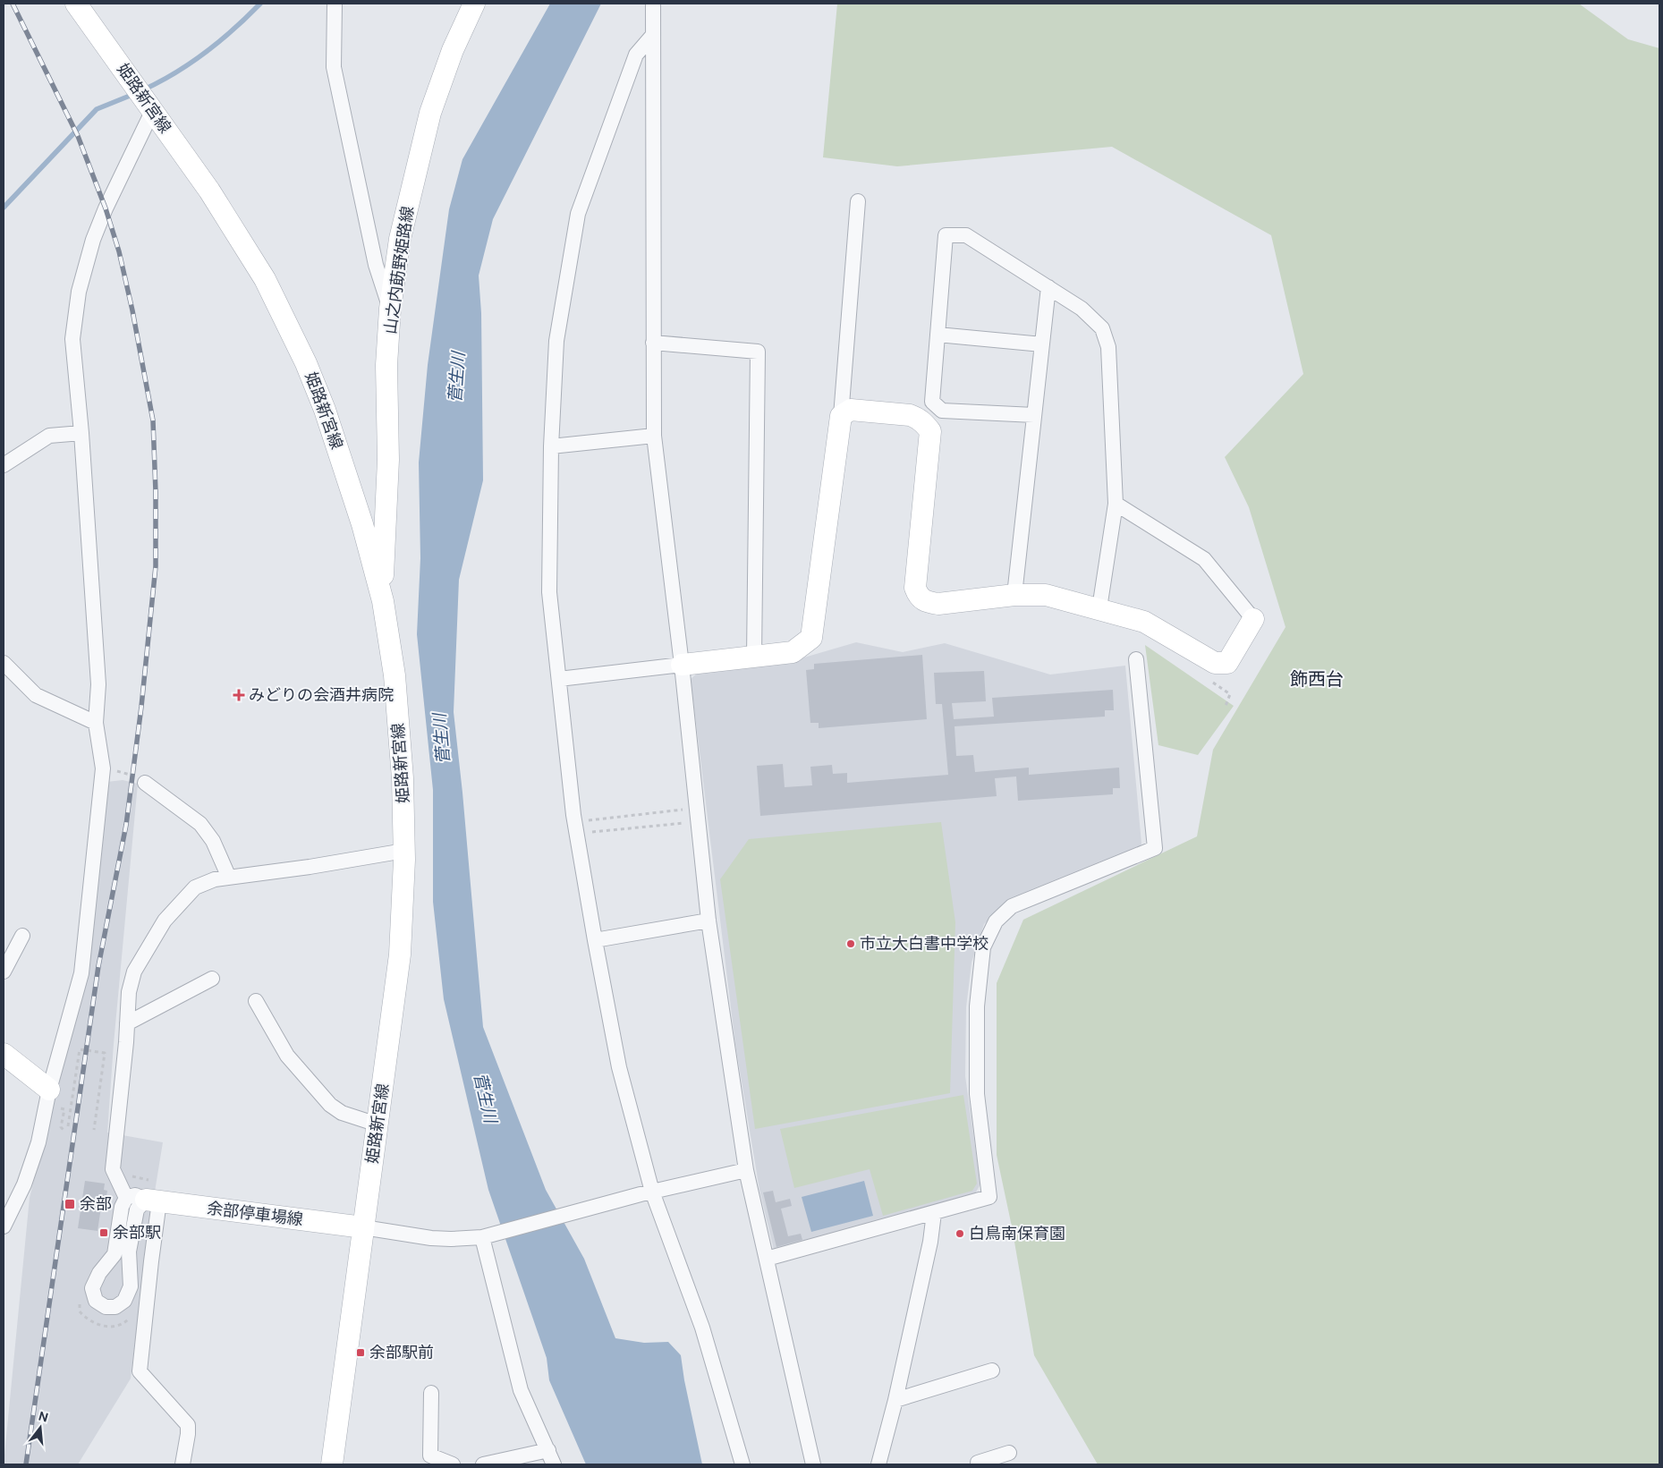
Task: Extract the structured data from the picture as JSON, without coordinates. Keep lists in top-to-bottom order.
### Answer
{
  "streets": {
    "main road": ["姫路新宮線", "山之内莇野姫路線", "余部停車場線"]
  },
  "crossings": [
    ["姫路新宮線", "山之内莇野姫路線"],
    ["姫路新宮線", "余部停車場線"]
  ],
  "districts": ["飾西台"],
  "water": ["菅生川"],
  "places": {
    "health": ["みどりの会酒井病院"],
    "other": ["市立大白書中学校", "白鳥南保育園"],
    "transit": ["余部", "余部駅", "余部駅前"]
  },
  "north": "top"
}
